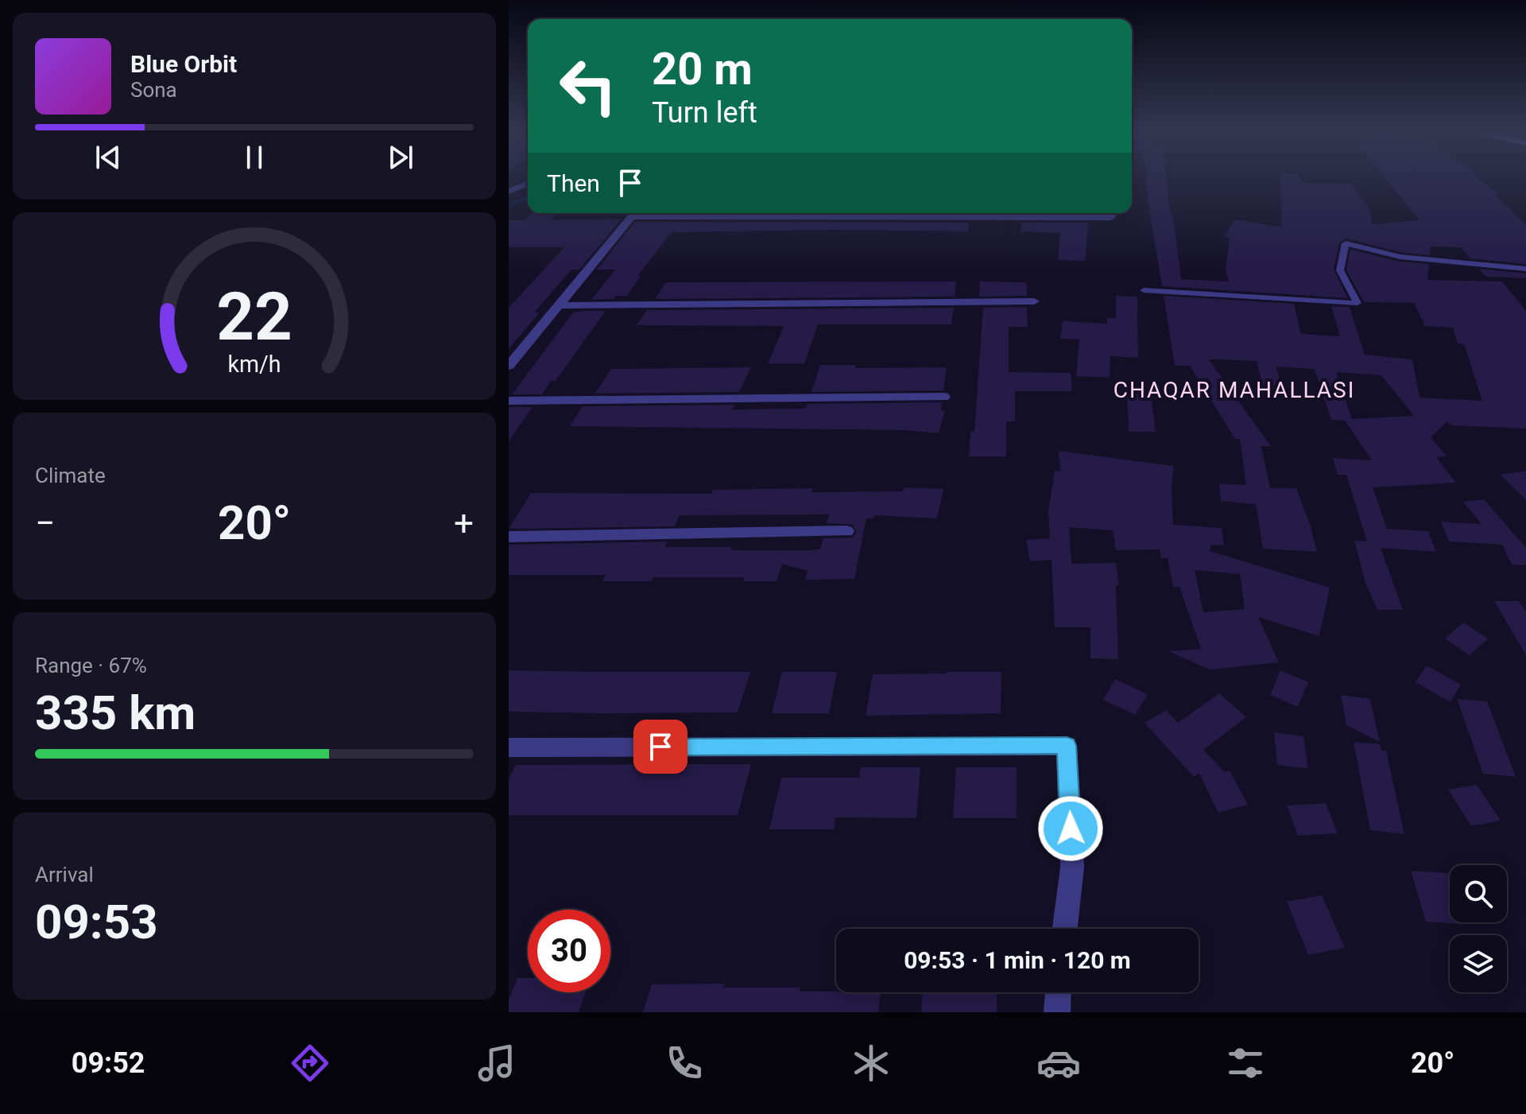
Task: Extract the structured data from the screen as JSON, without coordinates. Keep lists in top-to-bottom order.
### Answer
{
  "districts": ["CHAQAR MAHALLASI"],
  "page": {
    "turn": ["20 m", "Turn left"],
    "song": ["Blue Orbit", "Sona"],
    "then": "Then",
    "tile": [
      "Climate",
      ["Range · 67%", "335 km"],
      ["Arrival", "09:53"]
    ],
    "heat": ["−", "20°", "+"],
    "limit": "30",
    "trip": "09:53 · 1 min · 120 m",
    "tabs": ["09:52", "20°"],
    "gauge": ["22", "km/h"]
  }
}
